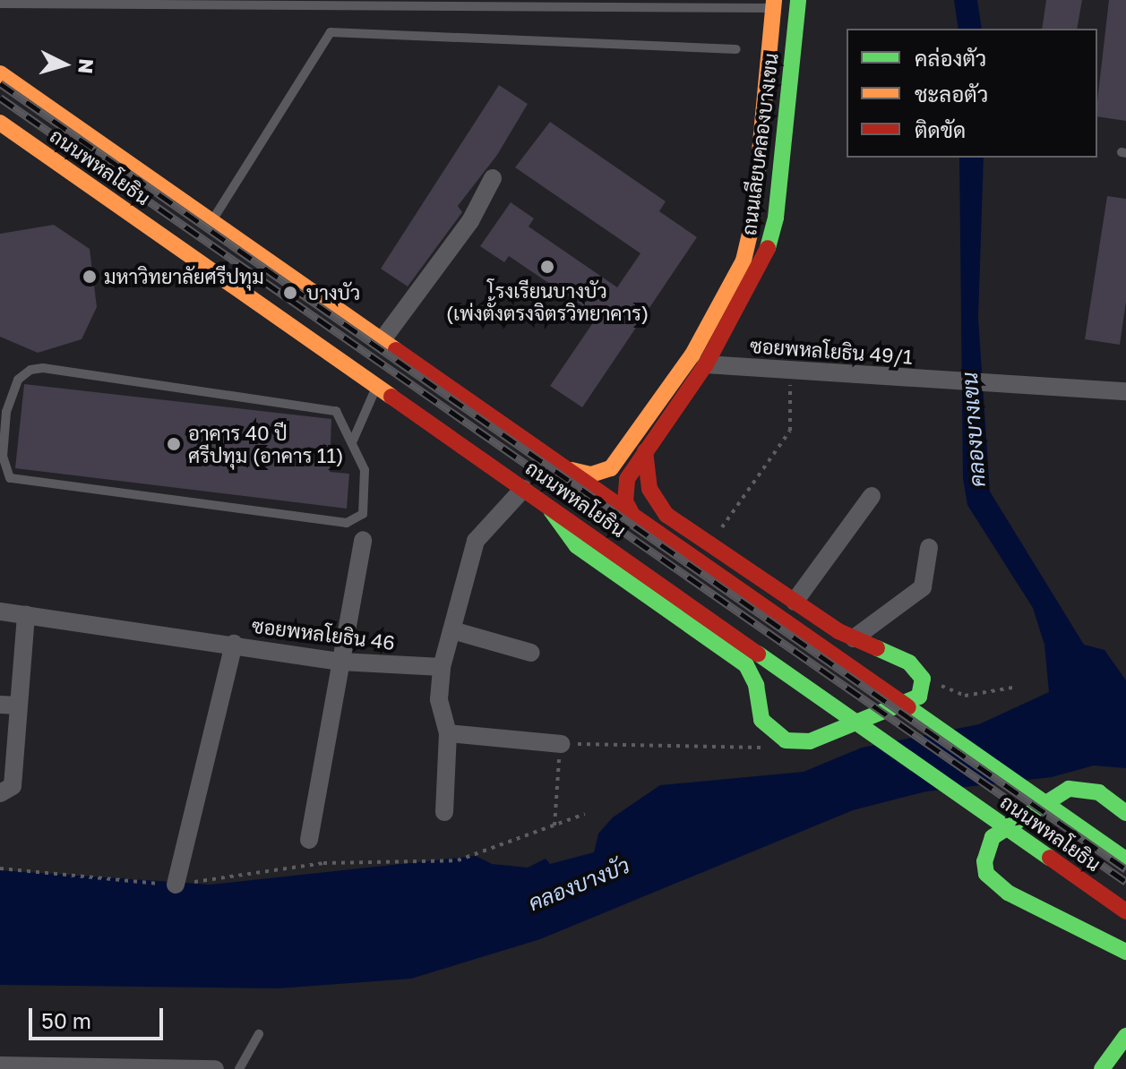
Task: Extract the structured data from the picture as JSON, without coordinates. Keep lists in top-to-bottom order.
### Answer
{
  "streets": {
    "main road": ["ถนนเลียบคลองบางเขน", "ถนนพหลโยธิน"],
    "street": ["ซอยพหลโยธิน 49/1", "ซอยพหลโยธิน 46"]
  },
  "crossings": [
    ["ถนนเลียบคลองบางเขน", "ซอยพหลโยธิน 49/1"]
  ],
  "water": ["คลองบางเขน", "คลองบางบัว"],
  "places": [
    "โรงเรียนบางบัว (เพ่งตั้งตรงจิตรวิทยาคาร)",
    "มหาวิทยาลัยศรีปทุม",
    "บางบัว",
    "อาคาร 40 ปี ศรีปทุม (อาคาร 11)"
  ],
  "legend": ["คล่องตัว", "ชะลอตัว", "ติดขัด"],
  "scale_bar": "50 m",
  "north": "right"
}
